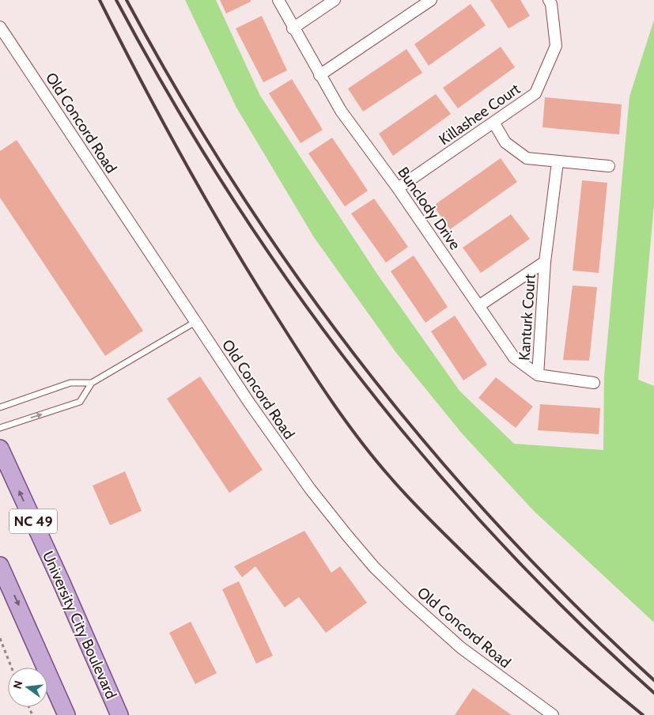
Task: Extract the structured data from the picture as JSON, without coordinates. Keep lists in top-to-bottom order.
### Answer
{
  "streets": {
    "main road": ["NC 49", "University City Boulevard"],
    "street": [
      "Killashee Court",
      "Old Concord Road",
      "Bunclody Drive",
      "Kanturk Court"
    ]
  },
  "crossings": [
    ["Killashee Court", "Bunclody Drive"],
    ["Bunclody Drive", "Kanturk Court"]
  ],
  "north": "left"
}
